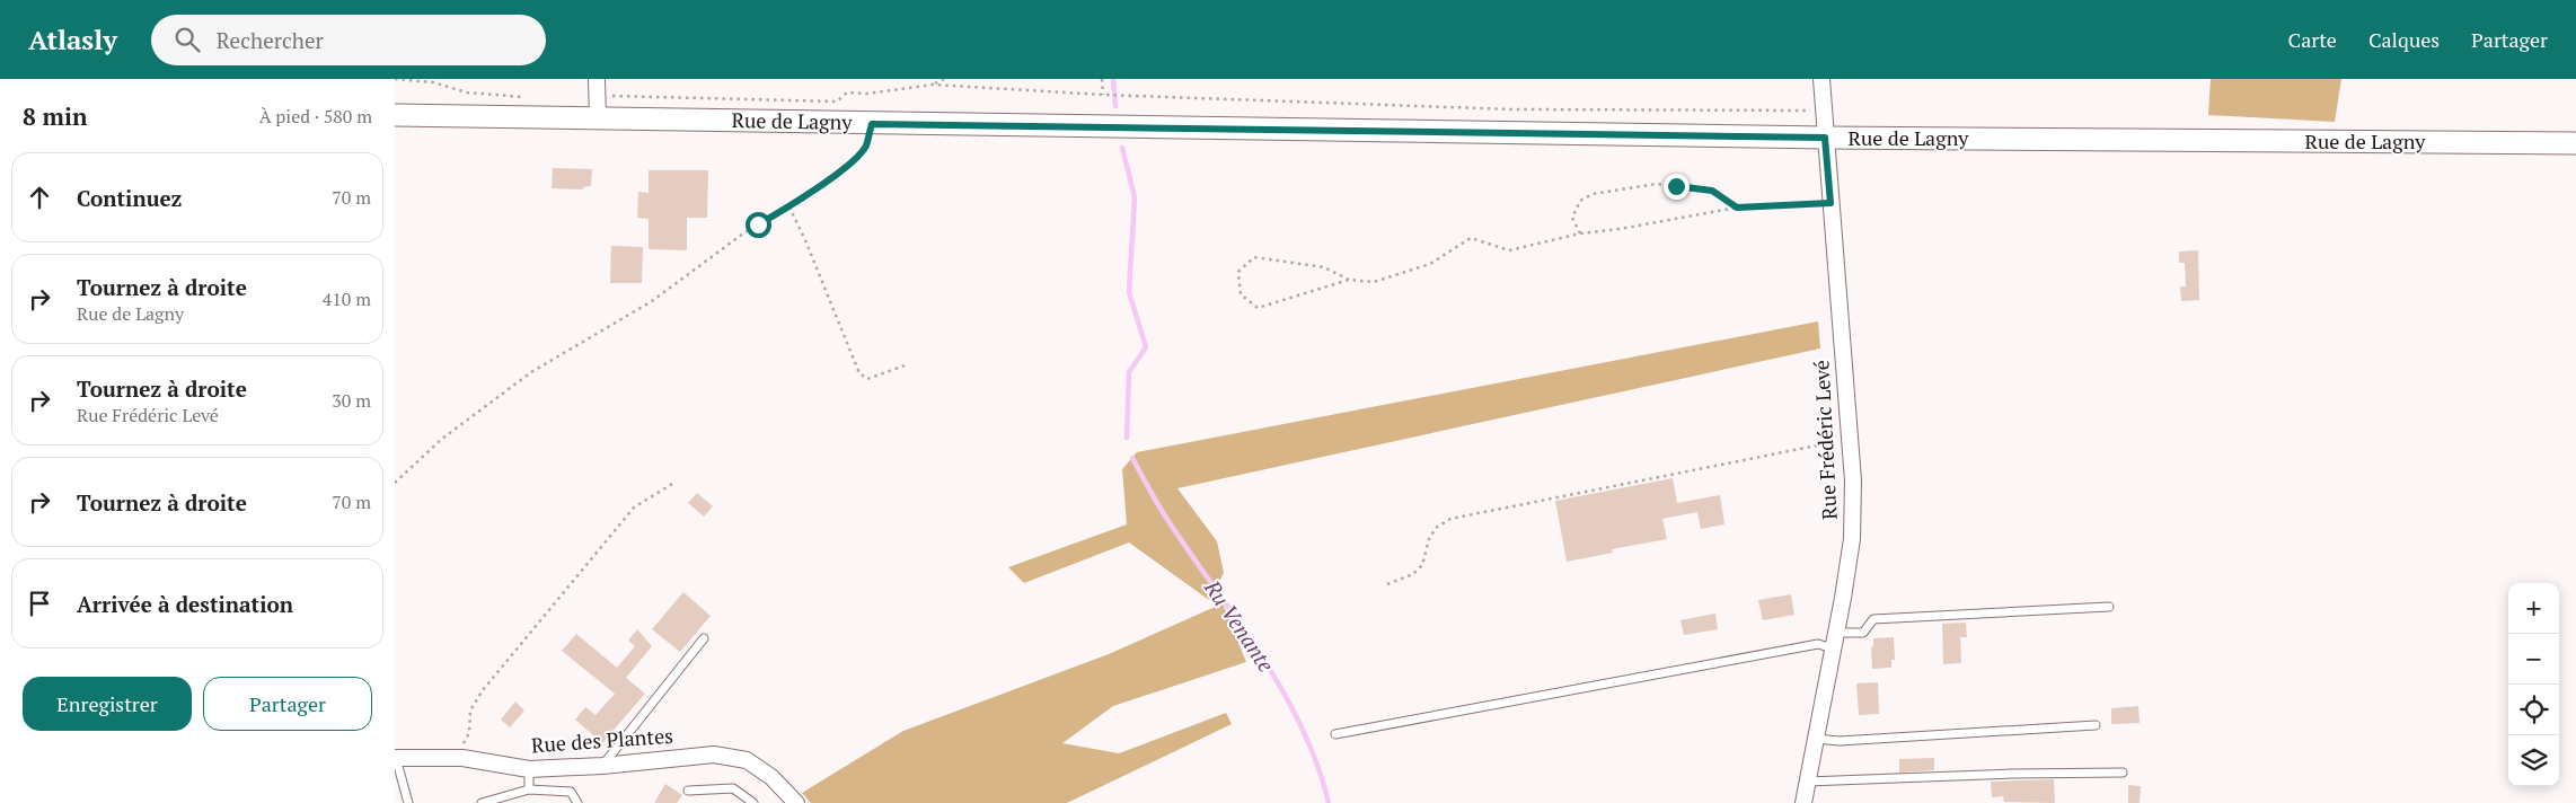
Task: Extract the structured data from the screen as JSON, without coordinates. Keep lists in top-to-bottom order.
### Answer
{
  "streets": {
    "main road": ["Rue de Lagny"],
    "street": ["Rue Frédéric Levé", "Rue des Plantes"]
  },
  "crossings": [
    ["Rue de Lagny", "Rue Frédéric Levé"]
  ],
  "water": ["Ru Venante"],
  "page": {
    "header": "Atlasly",
    "search": "Rechercher",
    "nav": ["Carte", "Calques", "Partager"],
    "heading": ["8 min", "À pied · 580 m"],
    "list": [
      ["Continuez", "70 m"],
      ["Tournez à droite", "Rue de Lagny", "410 m"],
      ["Tournez à droite", "Rue Frédéric Levé", "30 m"],
      ["Tournez à droite", "70 m"],
      "Arrivée à destination"
    ],
    "map_buttons": ["+", "−"],
    "buttons": ["Enregistrer", "Partager"]
  }
}
